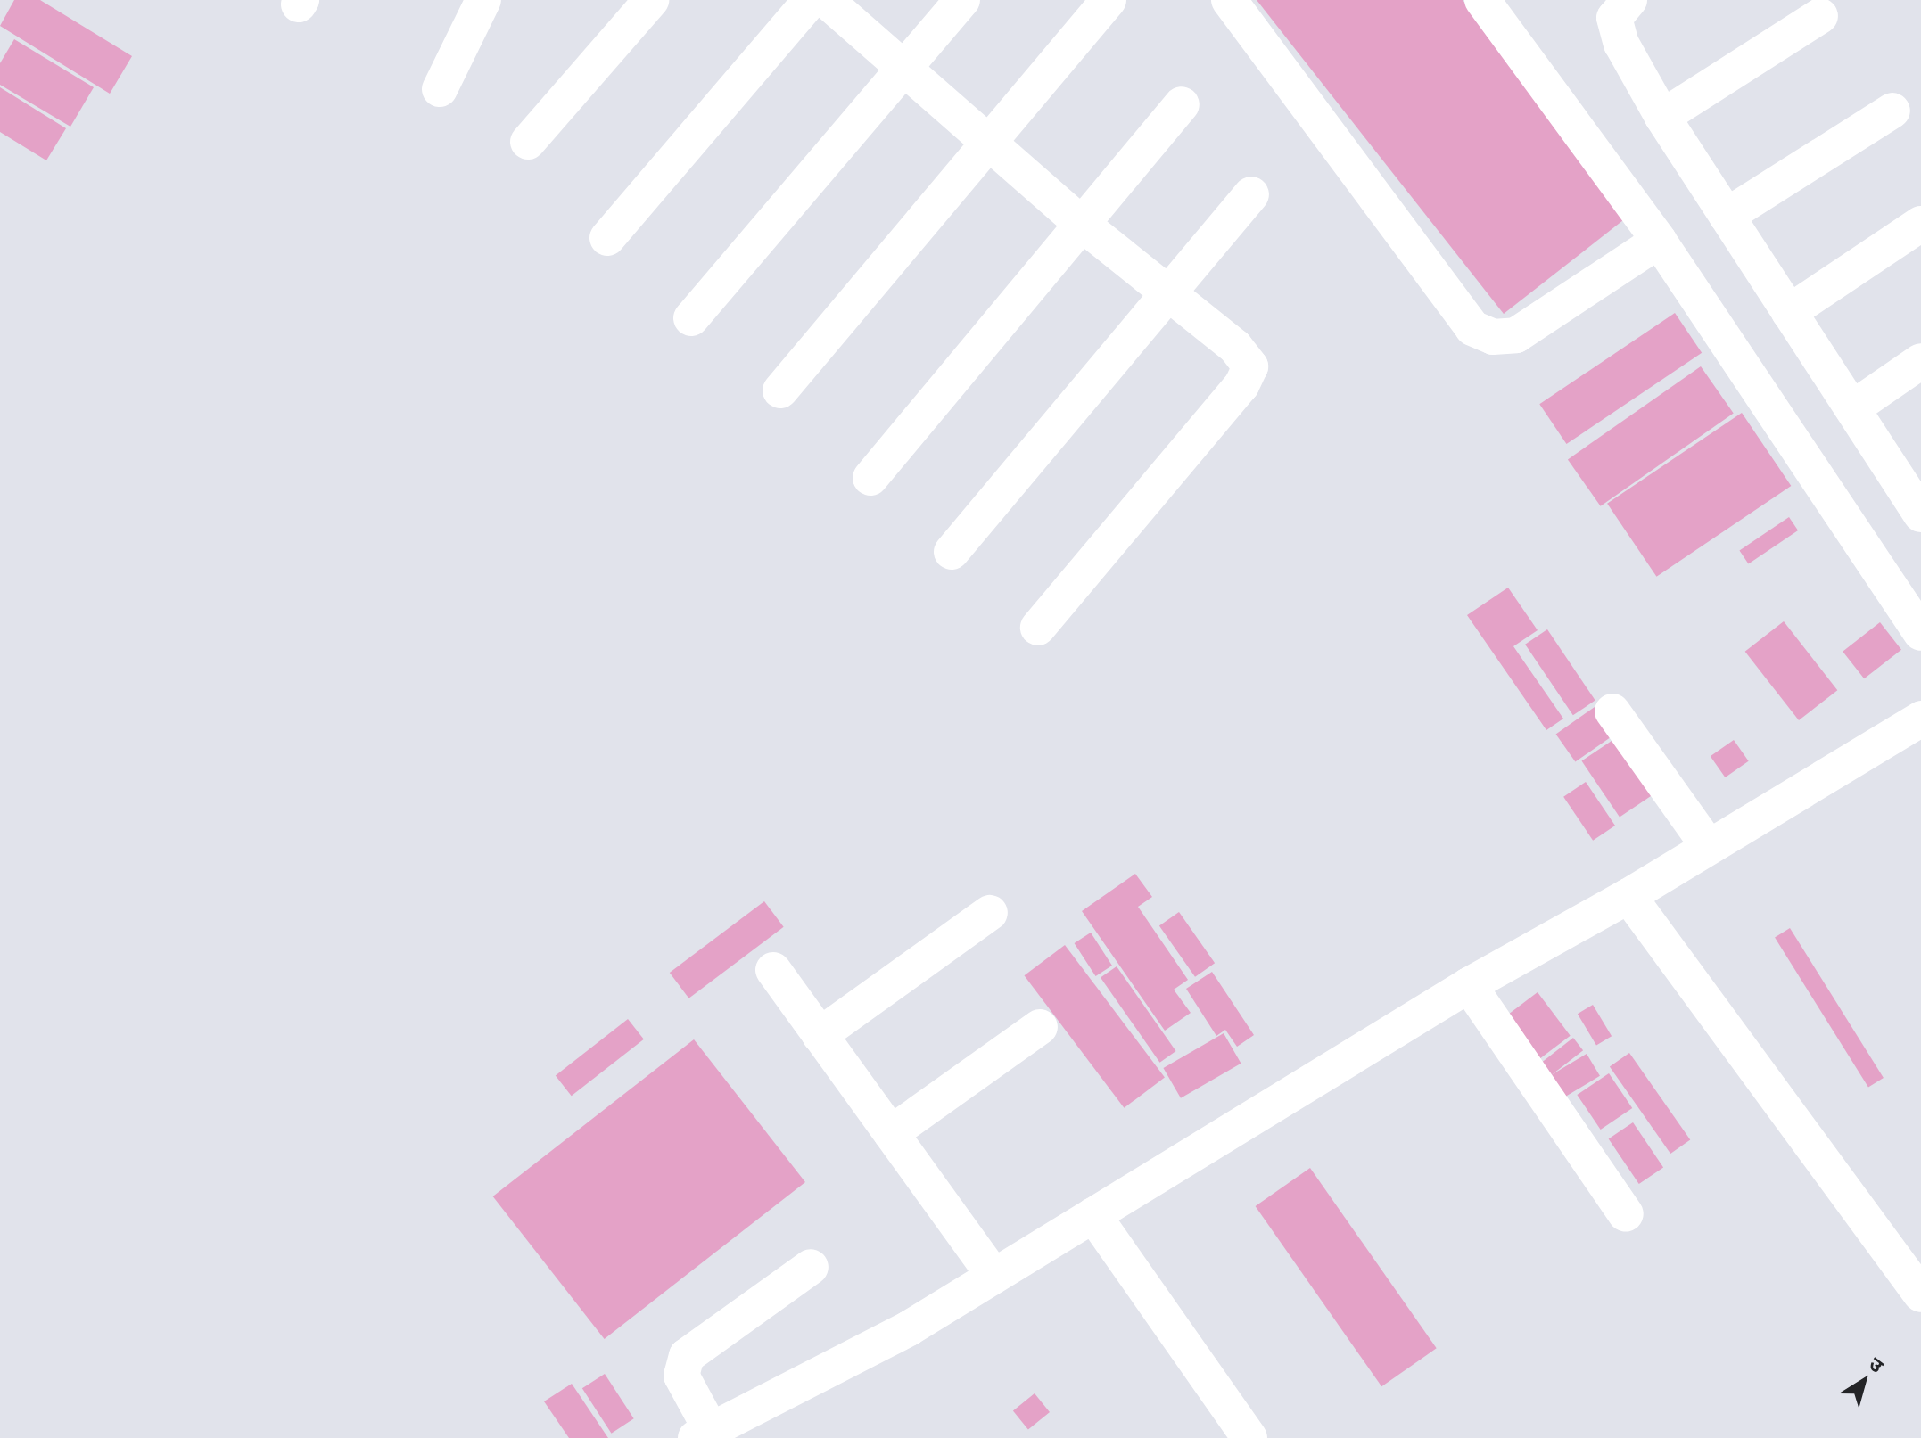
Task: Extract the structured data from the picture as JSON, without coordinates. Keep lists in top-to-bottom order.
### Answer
{
  "north": "top right"
}
